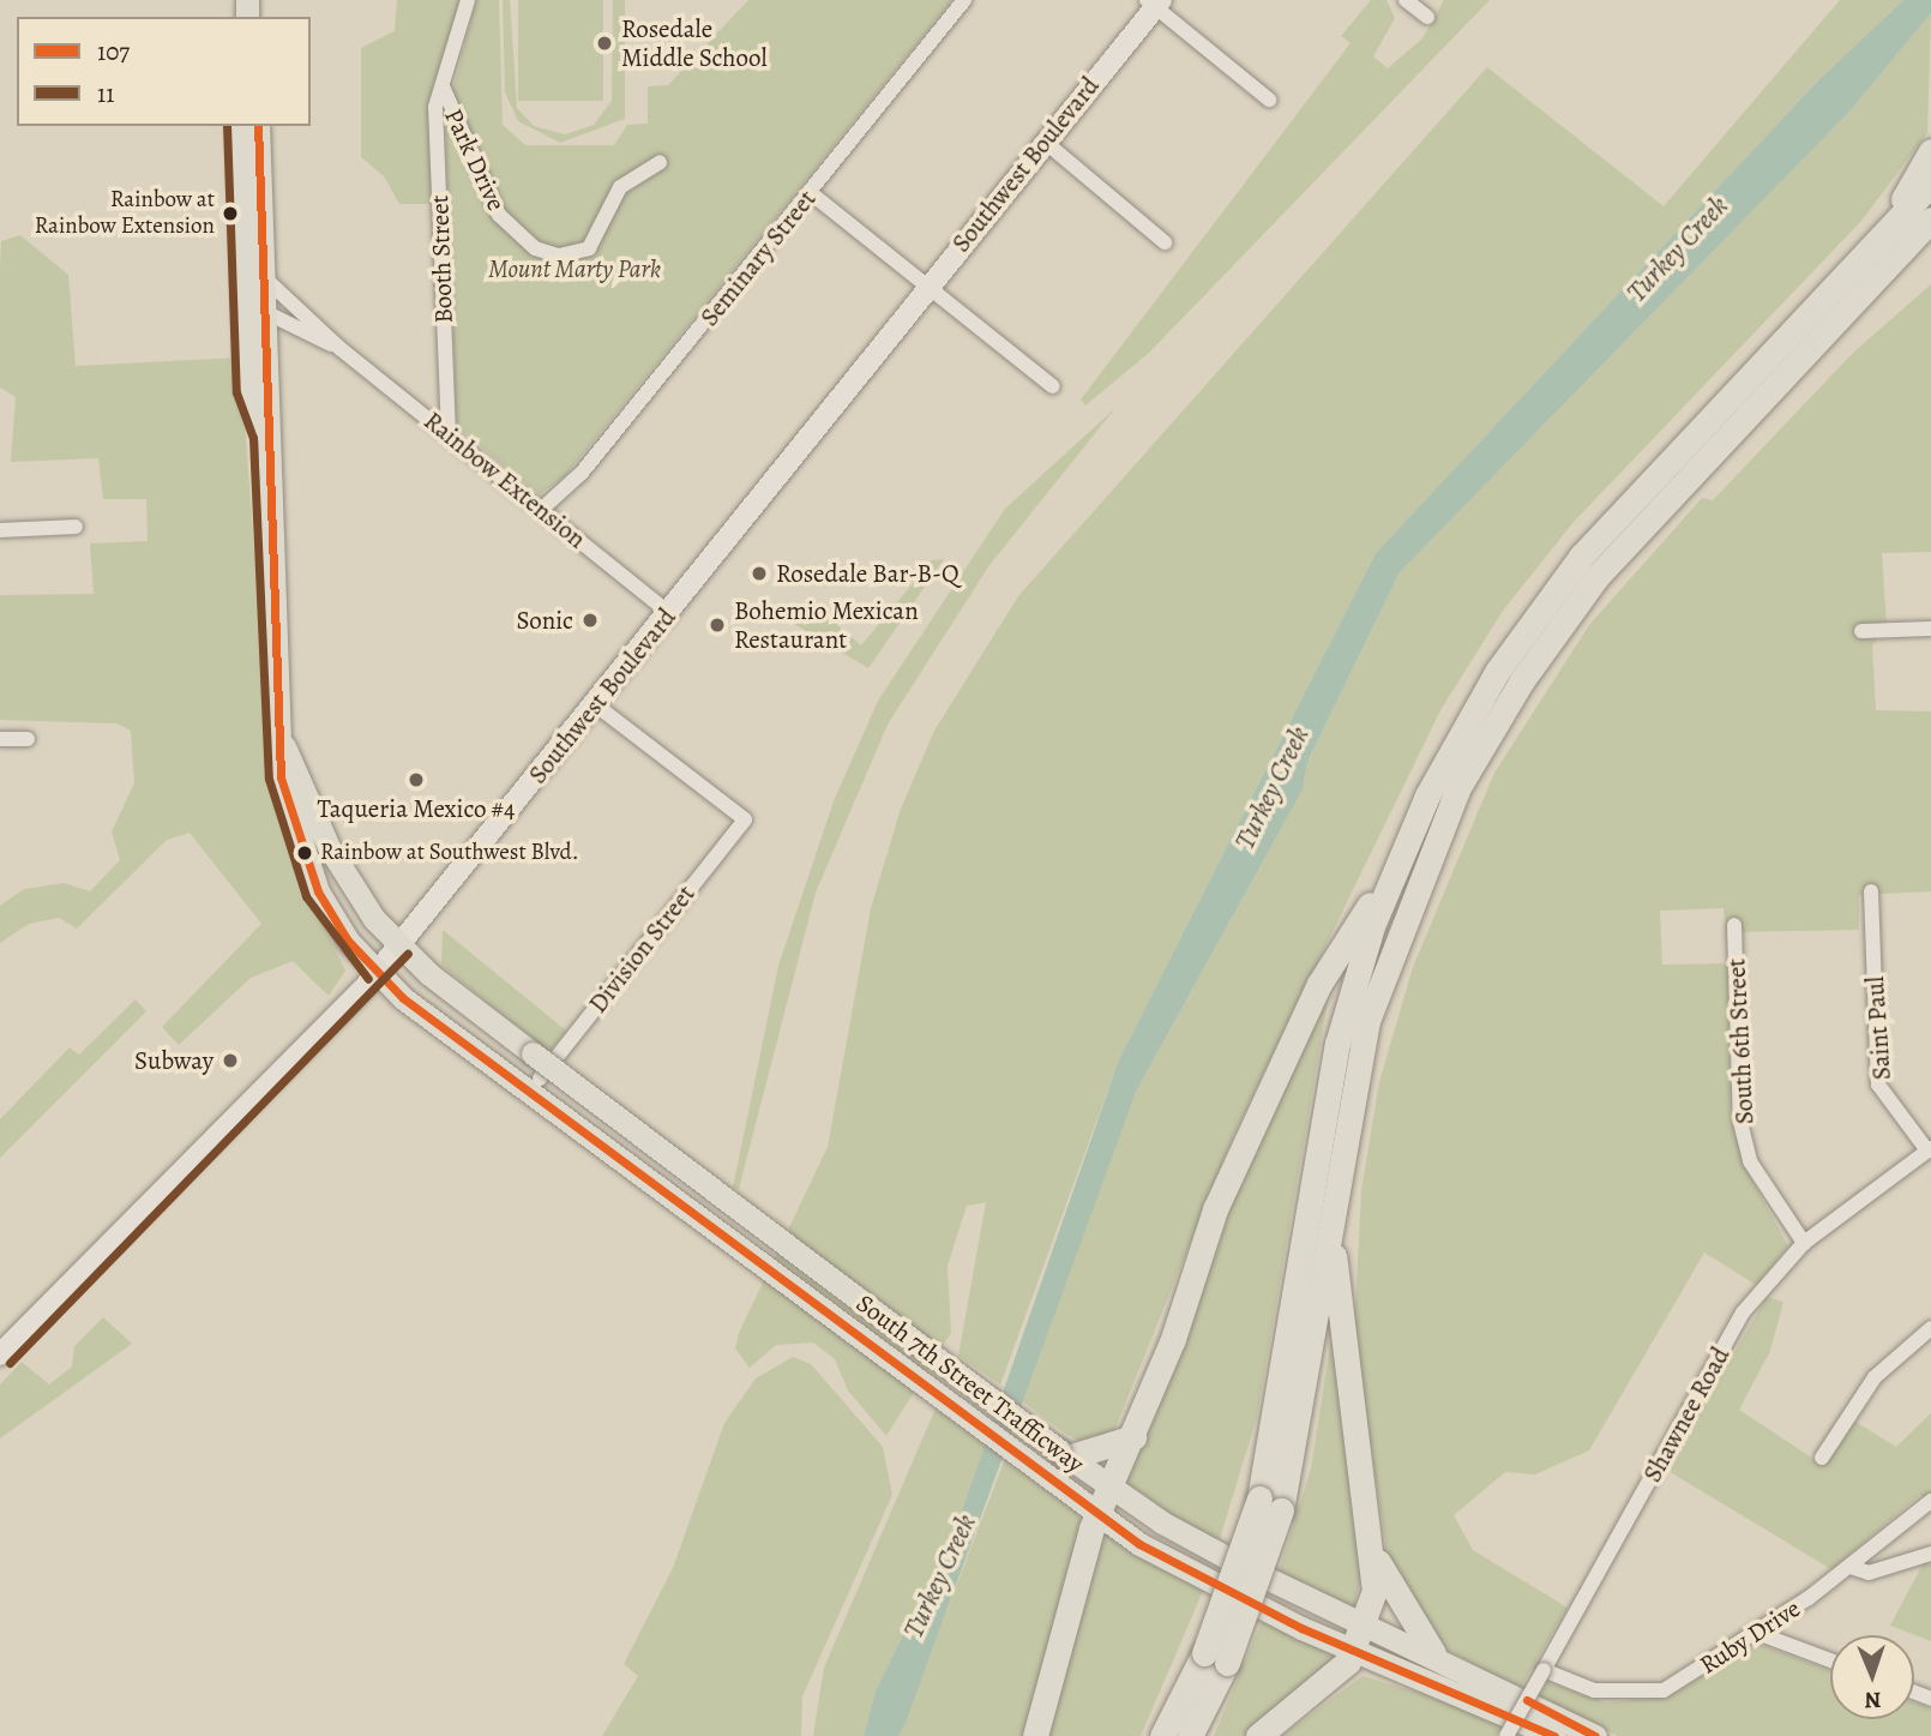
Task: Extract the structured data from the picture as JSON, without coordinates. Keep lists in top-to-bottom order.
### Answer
{
  "streets": {
    "main road": ["Southwest Boulevard", "South 7th Street Trafficway"],
    "street": [
      "Park Drive",
      "Seminary Street",
      "Booth Street",
      "Rainbow Extension",
      "Division Street",
      "Saint Paul",
      "South 6th Street",
      "Shawnee Road",
      "Ruby Drive"
    ]
  },
  "crossings": [
    ["Park Drive", "Booth Street"],
    ["Southwest Boulevard", "Rainbow Extension"],
    ["Southwest Boulevard", "Division Street"],
    ["Southwest Boulevard", "South 7th Street Trafficway"],
    ["Seminary Street", "Rainbow Extension"],
    ["Booth Street", "Rainbow Extension"],
    ["Rainbow Extension", "South 7th Street Trafficway"],
    ["Saint Paul", "Shawnee Road"],
    ["South 6th Street", "Shawnee Road"],
    ["Shawnee Road", "Ruby Drive"]
  ],
  "water": ["Turkey Creek"],
  "parks": ["Mount Marty Park"],
  "places": [
    "Rosedale Middle School",
    "Rainbow at Rainbow Extension",
    "Rosedale Bar-B-Q",
    "Sonic",
    "Bohemio Mexican Restaurant",
    "Taqueria Mexico #4",
    "Rainbow at Southwest Blvd.",
    "Subway"
  ],
  "lines": ["transit line 107", "transit line 11"],
  "legend": ["107", "11"],
  "north": "bottom"
}
